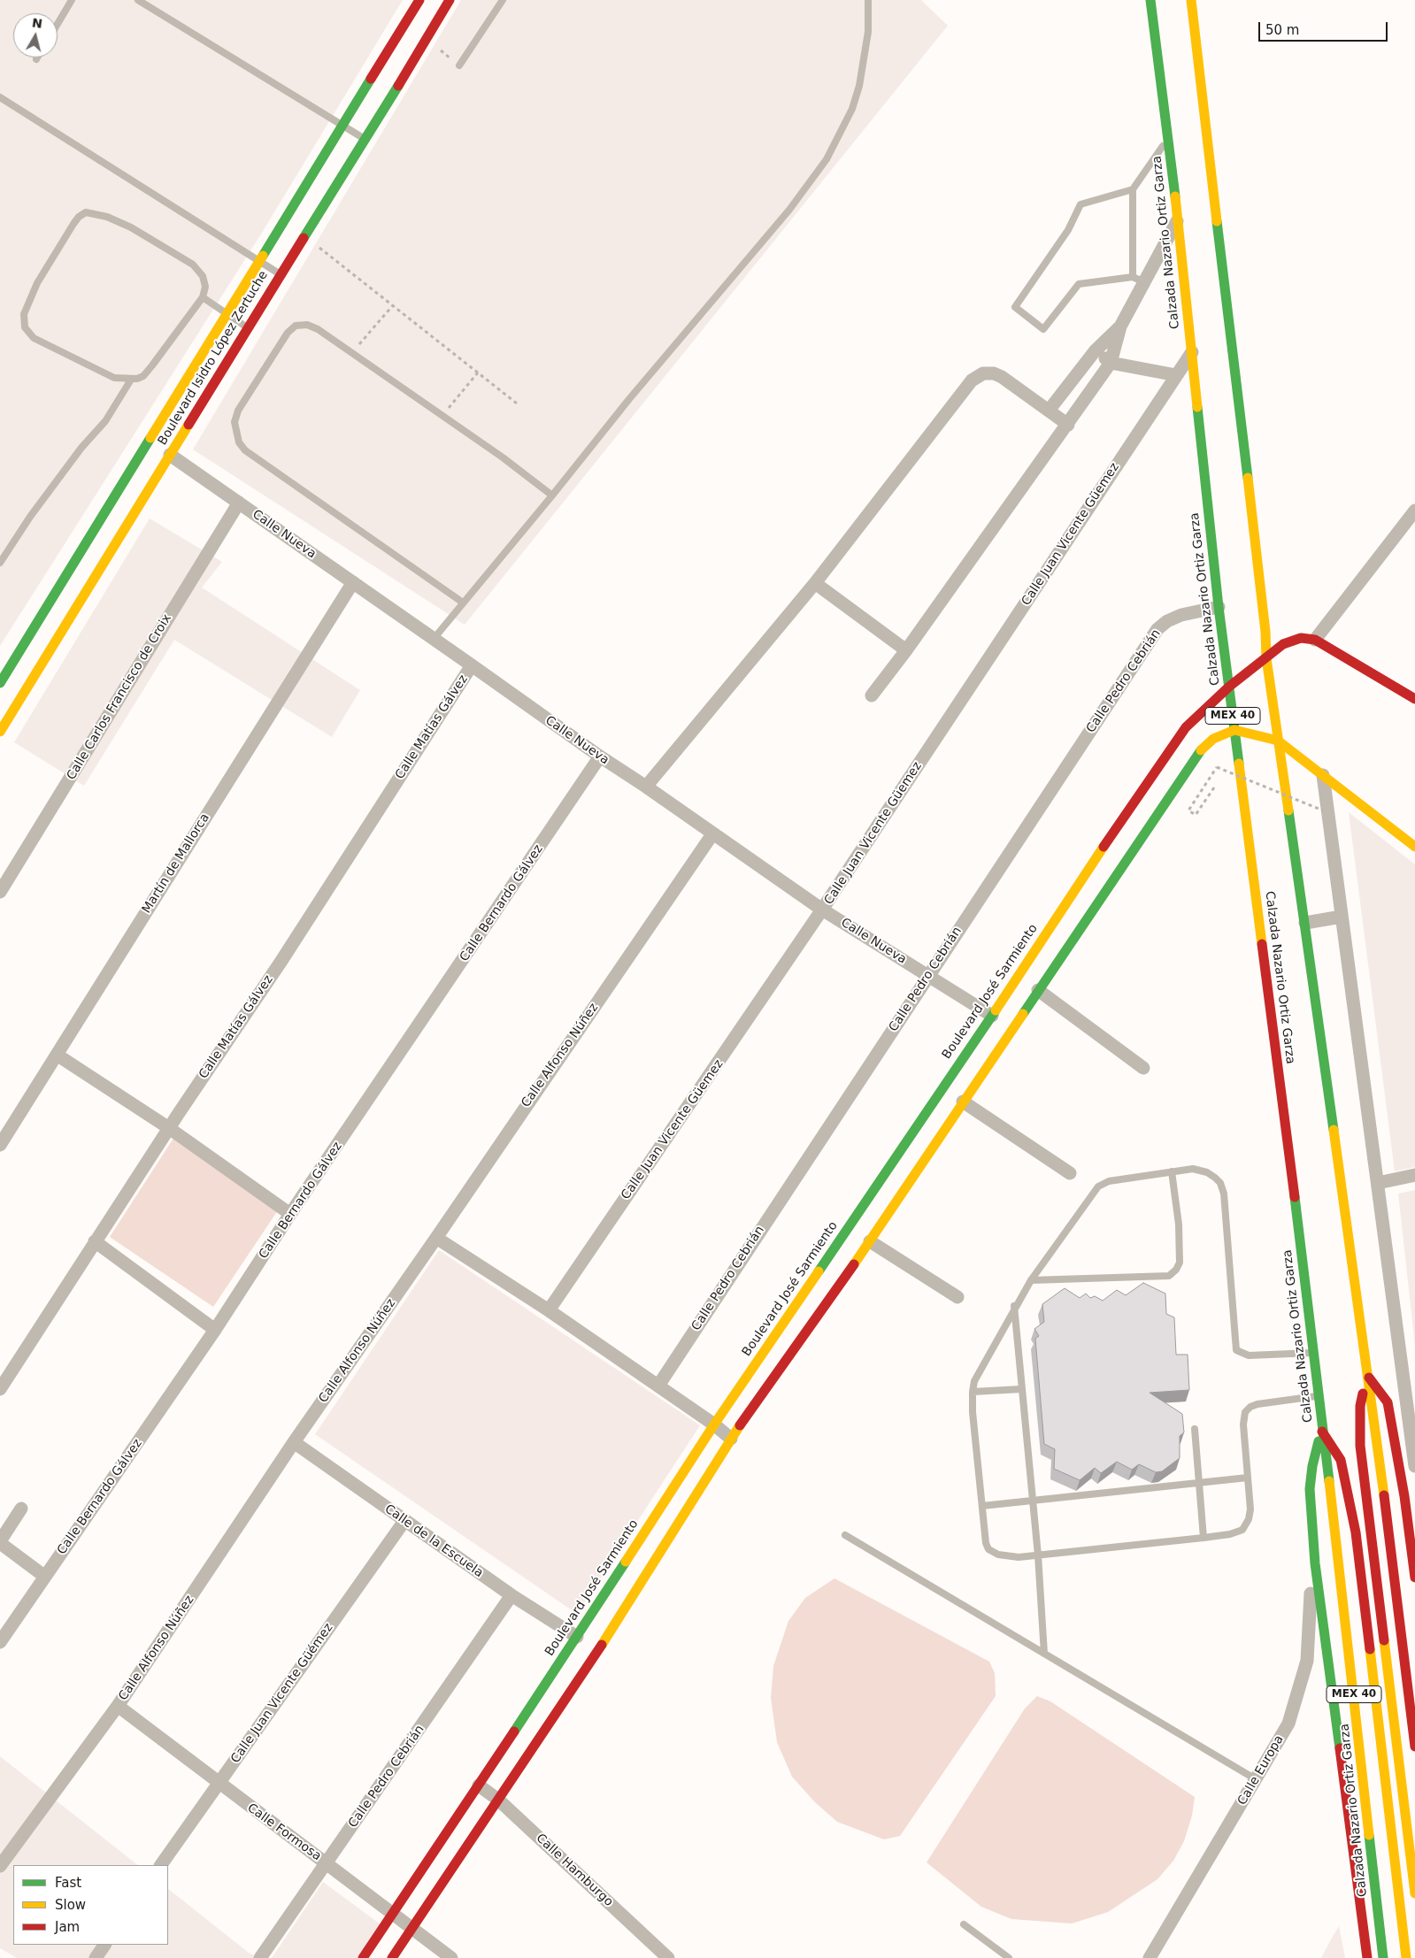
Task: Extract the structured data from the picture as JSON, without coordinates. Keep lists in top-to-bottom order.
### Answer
{
  "streets": {
    "main road": [
      "Calzada Nazario Ortiz Garza",
      "Boulevard Isidro López Zertuche",
      "MEX 40",
      "Boulevard José Sarmiento"
    ],
    "street": [
      "Calle Nueva",
      "Calle Juan Vicente Güemez",
      "Calle Pedro Cebrián",
      "Calle Carlos Francisco de Croix",
      "Calle Matías Gálvez",
      "Martín de Mallorca",
      "Calle Bernardo Gálvez",
      "Calle Alfonso Núñez",
      "Calle de la Escuela",
      "Calle Juan Vicente Güémez",
      "Calle Europa",
      "Calle Formosa",
      "Calle Hamburgo"
    ]
  },
  "crossings": [
    ["Calzada Nazario Ortiz Garza", "Calle Juan Vicente Güemez"],
    ["Calzada Nazario Ortiz Garza", "Calle Pedro Cebrián"],
    ["Calzada Nazario Ortiz Garza", "Boulevard José Sarmiento"],
    ["Boulevard Isidro López Zertuche", "Calle Nueva"],
    ["Calle Nueva", "Calle Juan Vicente Güemez"],
    ["Calle Nueva", "Calle Pedro Cebrián"],
    ["Calle Nueva", "Calle Carlos Francisco de Croix"],
    ["Calle Nueva", "Calle Matías Gálvez"],
    ["Calle Nueva", "Martín de Mallorca"],
    ["Calle Nueva", "Calle Bernardo Gálvez"],
    ["Calle Nueva", "Boulevard José Sarmiento"],
    ["Calle Nueva", "Calle Alfonso Núñez"],
    ["Calle Pedro Cebrián", "Calle de la Escuela"],
    ["Calle Pedro Cebrián", "Calle Formosa"],
    ["MEX 40", "Boulevard José Sarmiento"],
    ["Boulevard José Sarmiento", "Calle de la Escuela"],
    ["Boulevard José Sarmiento", "Calle Formosa"],
    ["Boulevard José Sarmiento", "Calle Hamburgo"],
    ["Calle Alfonso Núñez", "Calle de la Escuela"],
    ["Calle Alfonso Núñez", "Calle Formosa"],
    ["Calle de la Escuela", "Calle Juan Vicente Güémez"],
    ["Calle Juan Vicente Güémez", "Calle Formosa"]
  ],
  "legend": ["Fast", "Slow", "Jam"],
  "scale_bar": "50 m",
  "north": "top"
}
